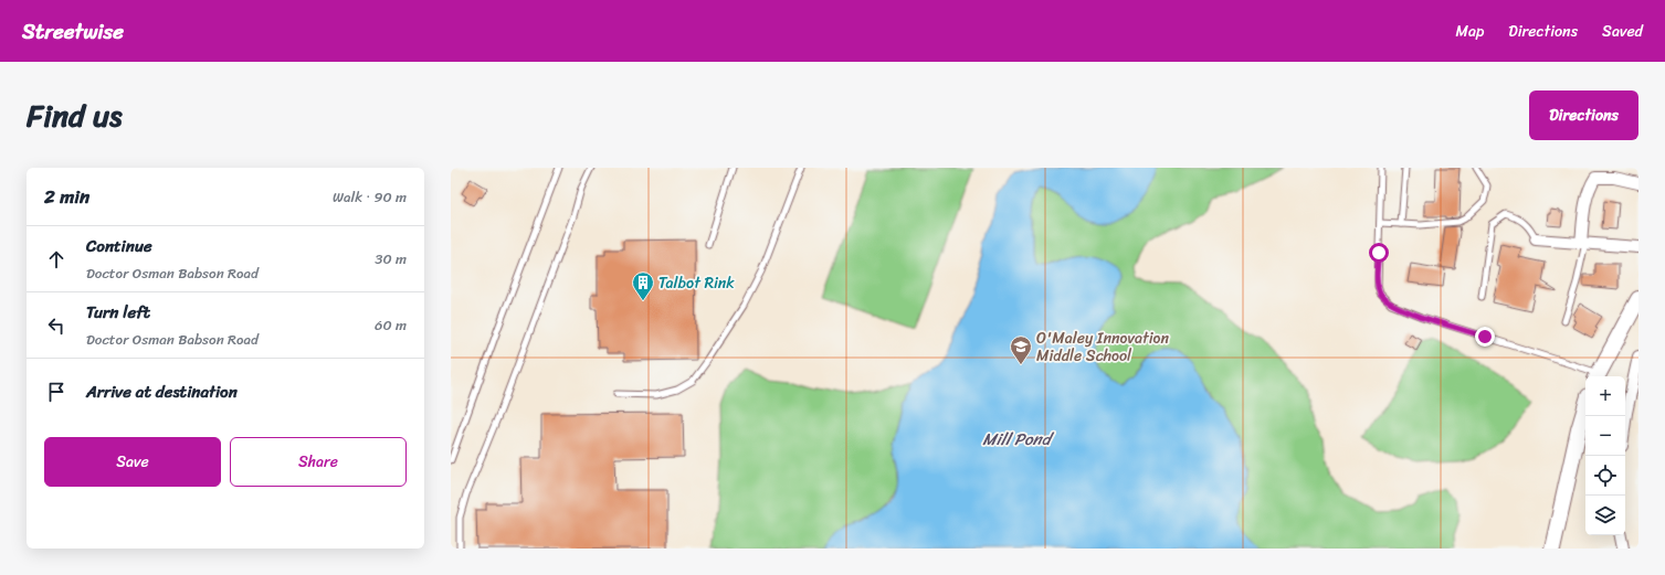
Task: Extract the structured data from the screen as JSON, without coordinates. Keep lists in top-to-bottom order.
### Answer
{
  "water": ["Mill Pond"],
  "places": {
    "building": ["Talbot Rink"],
    "school or university": ["O'Maley Innovation Middle School"]
  },
  "page": {
    "header": "Streetwise",
    "nav": ["Map", "Directions", "Saved"],
    "title": "Find us",
    "buttons": [
      "Directions",
      ["Save", "Share"]
    ],
    "heading": ["2 min", "Walk · 90 m"],
    "list": [
      ["Continue", "Doctor Osman Babson Road", "30 m"],
      ["Turn left", "Doctor Osman Babson Road", "60 m"],
      "Arrive at destination"
    ],
    "map_buttons": ["+", "−"]
  }
}
